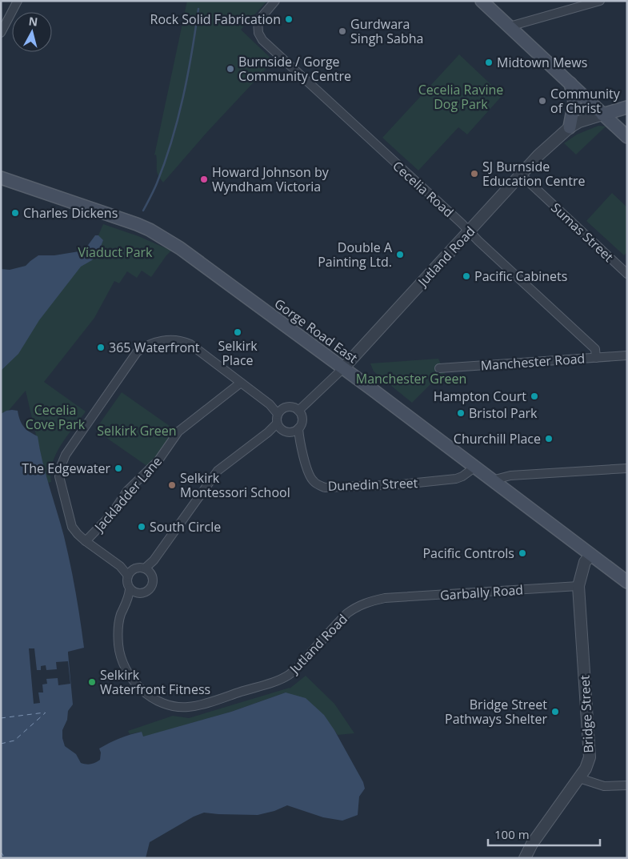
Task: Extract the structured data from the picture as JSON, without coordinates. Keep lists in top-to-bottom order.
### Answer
{
  "streets": {
    "main road": ["Gorge Road East"],
    "street": [
      "Cecelia Road",
      "Sumas Street",
      "Jutland Road",
      "Manchester Road",
      "Dunedin Street",
      "Jackladder Lane",
      "Garbally Road",
      "Bridge Street"
    ]
  },
  "crossings": [
    ["Cecelia Road", "Jutland Road"],
    ["Cecelia Road", "Manchester Road"],
    ["Sumas Street", "Jutland Road"],
    ["Jutland Road", "Gorge Road East"],
    ["Jutland Road", "Dunedin Street"],
    ["Jutland Road", "Garbally Road"],
    ["Gorge Road East", "Dunedin Street"],
    ["Gorge Road East", "Bridge Street"],
    ["Garbally Road", "Bridge Street"]
  ],
  "parks": [
    "Cecelia Ravine Dog Park",
    "Viaduct Park",
    "Manchester Green",
    "Cecelia Cove Park",
    "Selkirk Green"
  ],
  "places": [
    "Rock Solid Fabrication",
    "Gurdwara Singh Sabha",
    "Midtown Mews",
    "Burnside / Gorge Community Centre",
    "Community of Christ",
    "SJ Burnside Education Centre",
    "Howard Johnson by Wyndham Victoria",
    "Charles Dickens",
    "Double A Painting Ltd.",
    "Pacific Cabinets",
    "Selkirk Place",
    "365 Waterfront",
    "Hampton Court",
    "Bristol Park",
    "Churchill Place",
    "The Edgewater",
    "Selkirk Montessori School",
    "South Circle",
    "Pacific Controls",
    "Selkirk Waterfront Fitness",
    "Bridge Street Pathways Shelter"
  ],
  "scale_bar": "100 m",
  "north": "top"
}
